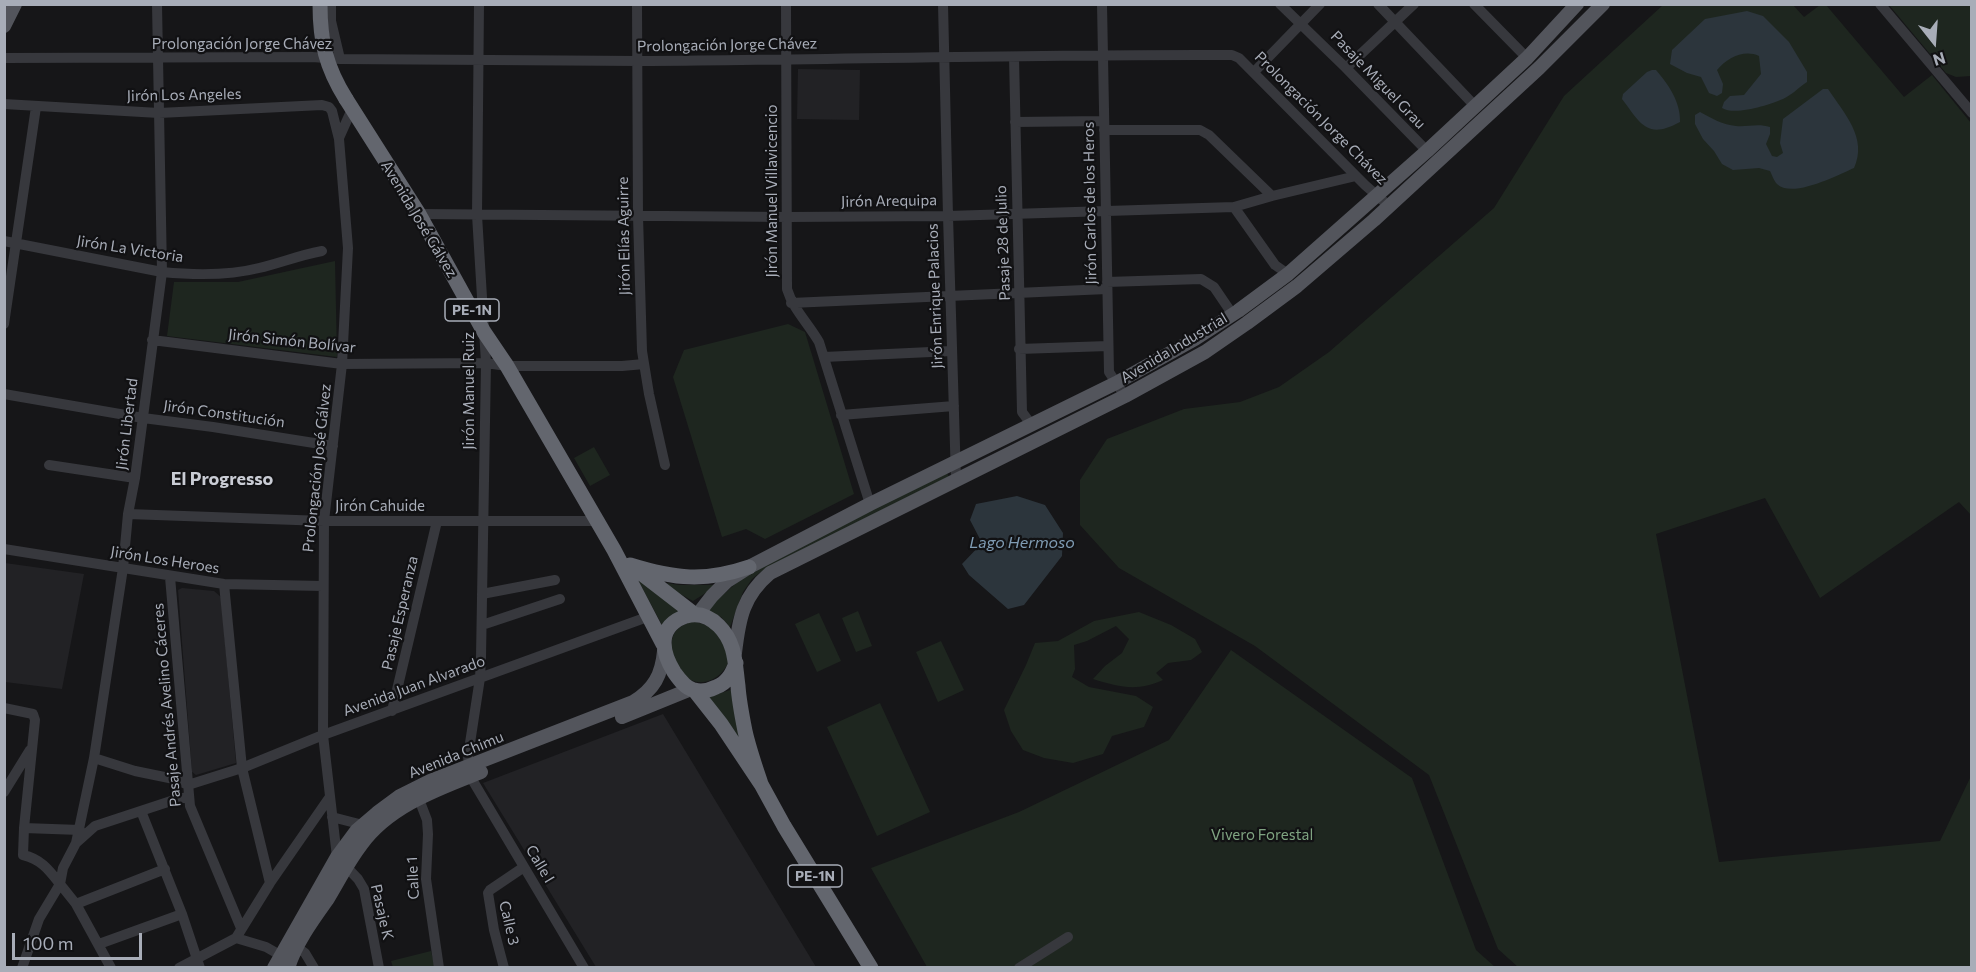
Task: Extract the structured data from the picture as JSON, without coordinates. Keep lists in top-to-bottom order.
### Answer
{
  "streets": {
    "highway": ["Avenida José Gálvez", "PE-1N"],
    "main road": ["Avenida Industrial", "Avenida Chimu"],
    "street": [
      "Prolongación Jorge Chávez",
      "Pasaje Miguel Grau",
      "Jirón Los Angeles",
      "Jirón Manuel Villavicencio",
      "Jirón Arequipa",
      "Jirón Carlos de los Heros",
      "Jirón Elías Aguirre",
      "Pasaje 28 de Julio",
      "Jirón La Victoria",
      "Jirón Enrique Palacios",
      "Jirón Simón Bolívar",
      "Jirón Manuel Ruiz",
      "Jirón Constitución",
      "Jirón Libertad",
      "Prolongación José Gálvez",
      "Jirón Cahuide",
      "Jirón Los Heroes",
      "Pasaje Esperanza",
      "Avenida Juan Alvarado",
      "Pasaje Andrés Avelino Cáceres",
      "Calle I",
      "Calle 1",
      "Pasaje K",
      "Calle 3"
    ]
  },
  "crossings": [
    ["Prolongación Jorge Chávez", "Jirón Manuel Villavicencio"],
    ["Prolongación Jorge Chávez", "Jirón Arequipa"],
    ["Prolongación Jorge Chávez", "Jirón Carlos de los Heros"],
    ["Prolongación Jorge Chávez", "Jirón Elías Aguirre"],
    ["Prolongación Jorge Chávez", "Pasaje 28 de Julio"],
    ["Prolongación Jorge Chávez", "Jirón Enrique Palacios"],
    ["Prolongación Jorge Chávez", "Avenida Industrial"],
    ["Prolongación Jorge Chávez", "Jirón Manuel Ruiz"],
    ["Prolongación Jorge Chávez", "Jirón Libertad"],
    ["Pasaje Miguel Grau", "Avenida Industrial"],
    ["Jirón Los Angeles", "Jirón Libertad"],
    ["Jirón Los Angeles", "Prolongación José Gálvez"],
    ["Jirón Manuel Villavicencio", "Jirón Arequipa"],
    ["Jirón Arequipa", "Jirón Carlos de los Heros"],
    ["Jirón Arequipa", "Avenida José Gálvez"],
    ["Jirón Arequipa", "Jirón Elías Aguirre"],
    ["Jirón Arequipa", "Pasaje 28 de Julio"],
    ["Jirón Arequipa", "Jirón Enrique Palacios"],
    ["Jirón Arequipa", "Jirón Manuel Ruiz"],
    ["Jirón Carlos de los Heros", "Avenida Industrial"],
    ["Avenida José Gálvez", "PE-1N"],
    ["Avenida José Gálvez", "Jirón Simón Bolívar"],
    ["Avenida José Gálvez", "Avenida Industrial"],
    ["Avenida José Gálvez", "Jirón Manuel Ruiz"],
    ["Avenida José Gálvez", "Prolongación José Gálvez"],
    ["Avenida José Gálvez", "Jirón Cahuide"],
    ["Avenida José Gálvez", "Avenida Juan Alvarado"],
    ["Avenida José Gálvez", "Avenida Chimu"],
    ["Jirón Elías Aguirre", "Jirón Simón Bolívar"],
    ["Pasaje 28 de Julio", "Avenida Industrial"],
    ["Jirón La Victoria", "Jirón Libertad"],
    ["Jirón Enrique Palacios", "Avenida Industrial"],
    ["PE-1N", "Avenida Industrial"],
    ["PE-1N", "Avenida Chimu"],
    ["Jirón Simón Bolívar", "Jirón Manuel Ruiz"],
    ["Jirón Simón Bolívar", "Jirón Libertad"],
    ["Jirón Simón Bolívar", "Prolongación José Gálvez"],
    ["Avenida Industrial", "Avenida Chimu"],
    ["Jirón Manuel Ruiz", "Jirón Cahuide"],
    ["Jirón Manuel Ruiz", "Avenida Juan Alvarado"],
    ["Jirón Manuel Ruiz", "Avenida Chimu"],
    ["Jirón Manuel Ruiz", "Calle I"],
    ["Jirón Constitución", "Jirón Libertad"],
    ["Jirón Constitución", "Prolongación José Gálvez"],
    ["Jirón Libertad", "Jirón Cahuide"],
    ["Jirón Libertad", "Jirón Los Heroes"],
    ["Prolongación José Gálvez", "Jirón Cahuide"],
    ["Prolongación José Gálvez", "Jirón Los Heroes"],
    ["Prolongación José Gálvez", "Avenida Juan Alvarado"],
    ["Prolongación José Gálvez", "Avenida Chimu"],
    ["Jirón Cahuide", "Pasaje Esperanza"],
    ["Jirón Los Heroes", "Pasaje Andrés Avelino Cáceres"],
    ["Pasaje Esperanza", "Avenida Juan Alvarado"],
    ["Avenida Juan Alvarado", "Pasaje Andrés Avelino Cáceres"],
    ["Avenida Chimu", "Calle I"],
    ["Avenida Chimu", "Calle 1"],
    ["Avenida Chimu", "Pasaje K"],
    ["Calle I", "Calle 3"]
  ],
  "districts": ["El Progresso"],
  "water": ["Lago Hermoso"],
  "parks": ["Vivero Forestal"],
  "scale_bar": "100 m",
  "north": "bottom"
}
